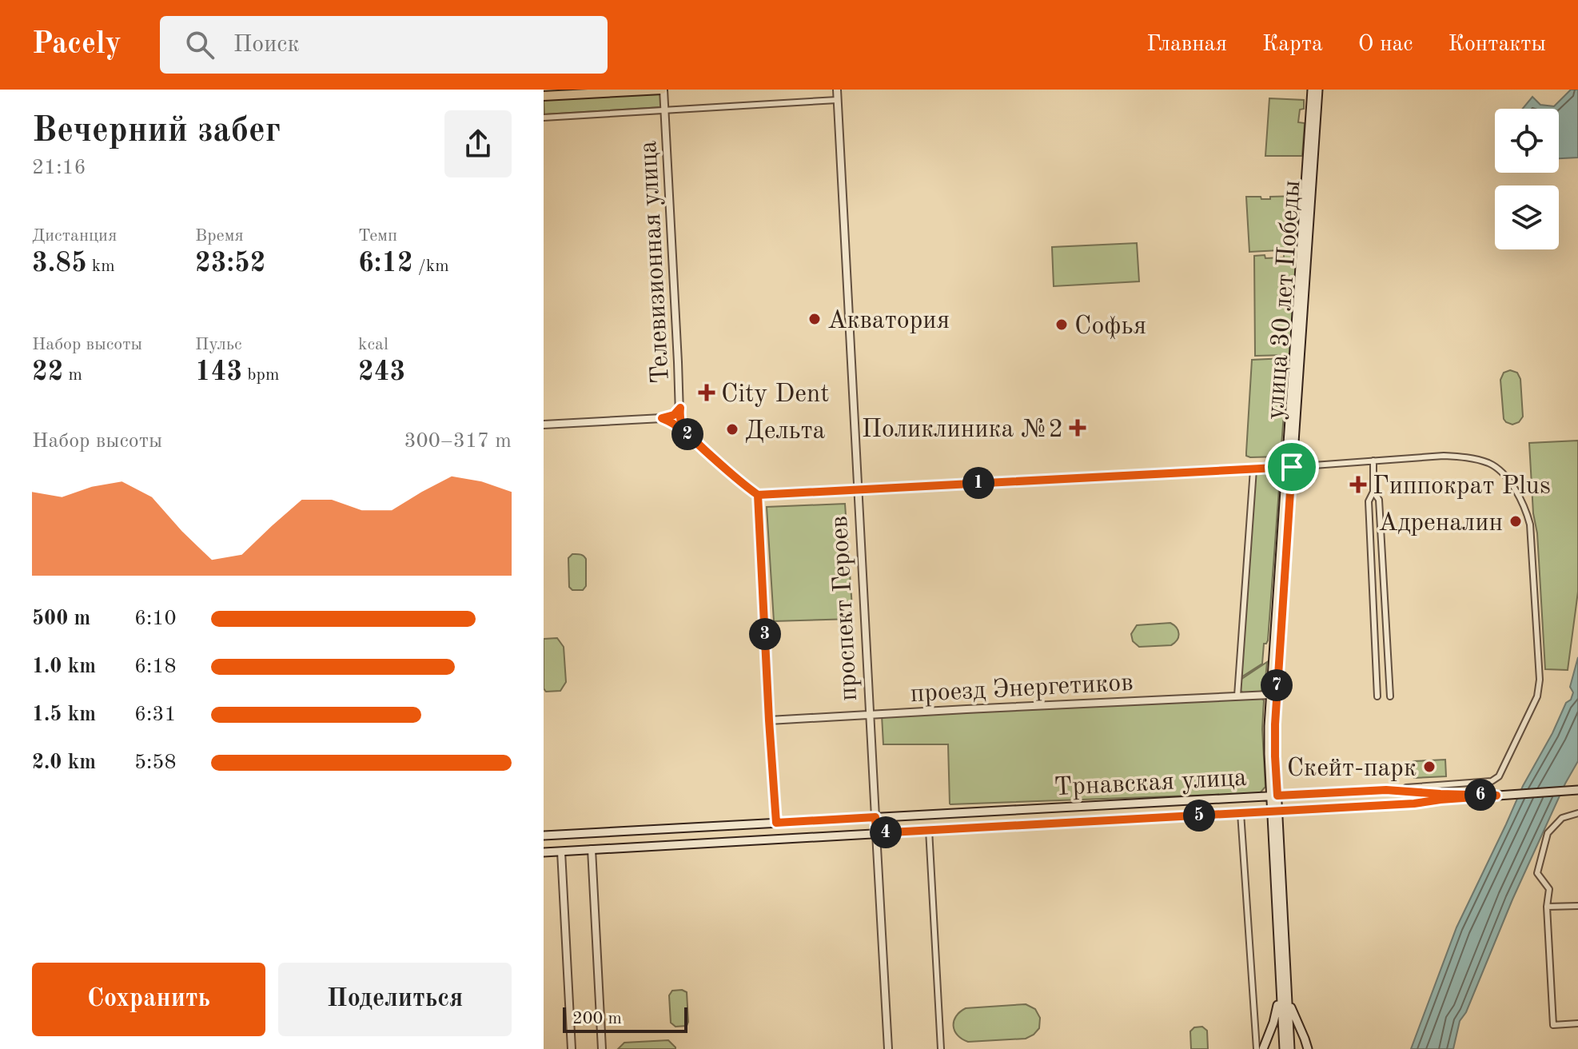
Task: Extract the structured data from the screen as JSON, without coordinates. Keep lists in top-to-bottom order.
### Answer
{
  "streets": {
    "main road": ["улица 30 лет Победы", "проспект Героев", "Трнавская улица"],
    "street": ["Телевизионная улица", "проезд Энергетиков"]
  },
  "crossings": [
    ["улица 30 лет Победы", "проезд Энергетиков"],
    ["улица 30 лет Победы", "Трнавская улица"],
    ["проспект Героев", "проезд Энергетиков"],
    ["проспект Героев", "Трнавская улица"]
  ],
  "places": {
    "other": [
      "Акватория",
      "Софья",
      "Дельта",
      "Адреналин",
      "Скейт-парк"
    ],
    "health": ["City Dent", "Поликлиника №2", "Гиппократ Plus"]
  },
  "scale_bar": "200 m",
  "page": {
    "header": "Pacely",
    "search": "Поиск",
    "nav": [
      "Главная",
      "Карта",
      "О нас",
      "Контакты"
    ],
    "heading": ["Вечерний забег", "21:16"],
    "stats": [
      ["Дистанция", "3.85 km"],
      ["Время", "23:52"],
      ["Темп", "6:12 /km"],
      ["Набор высоты", "22 m"],
      ["Пульс", "143 bpm"],
      ["kcal", "243"]
    ],
    "chart": ["Набор высоты", "300–317 m"],
    "pins": [
      "2",
      "1",
      "3",
      "7",
      "6",
      "5",
      "4"
    ],
    "list": [
      {
        "name": "500 m",
        "note": "6:10"
      },
      {
        "name": "1.0 km",
        "note": "6:18"
      },
      {
        "name": "1.5 km",
        "note": "6:31"
      },
      {
        "name": "2.0 km",
        "note": "5:58"
      }
    ],
    "buttons": ["Сохранить", "Поделиться"],
    "scale": "200 m"
  }
}
